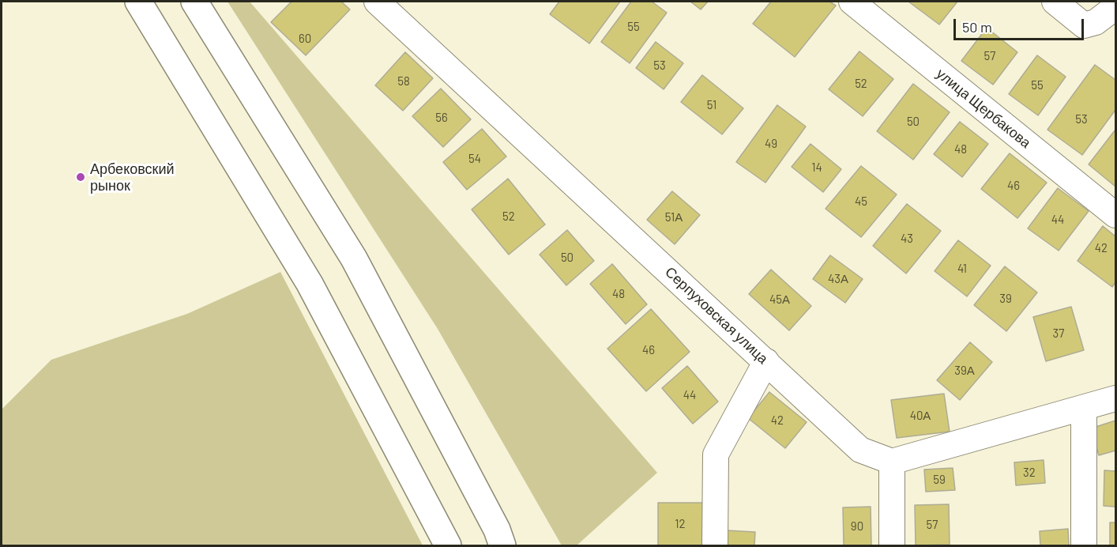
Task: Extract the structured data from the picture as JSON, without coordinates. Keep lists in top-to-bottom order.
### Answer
{
  "streets": {
    "street": ["улица Щербакова", "Серпуховская улица"]
  },
  "places": ["Арбековский рынок"],
  "house_numbers": [
    "55",
    "60",
    "57",
    "53",
    "58",
    "52",
    "55",
    "51",
    "56",
    "53",
    "50",
    "49",
    "48",
    "54",
    "14",
    "46",
    "45",
    "52",
    "51А",
    "44",
    "43",
    "42",
    "50",
    "41",
    "43А",
    "48",
    "39",
    "45А",
    "37",
    "46",
    "39А",
    "44",
    "40А",
    "42",
    "32",
    "59",
    "12",
    "57",
    "90"
  ],
  "scale_bar": "50 m"
}
